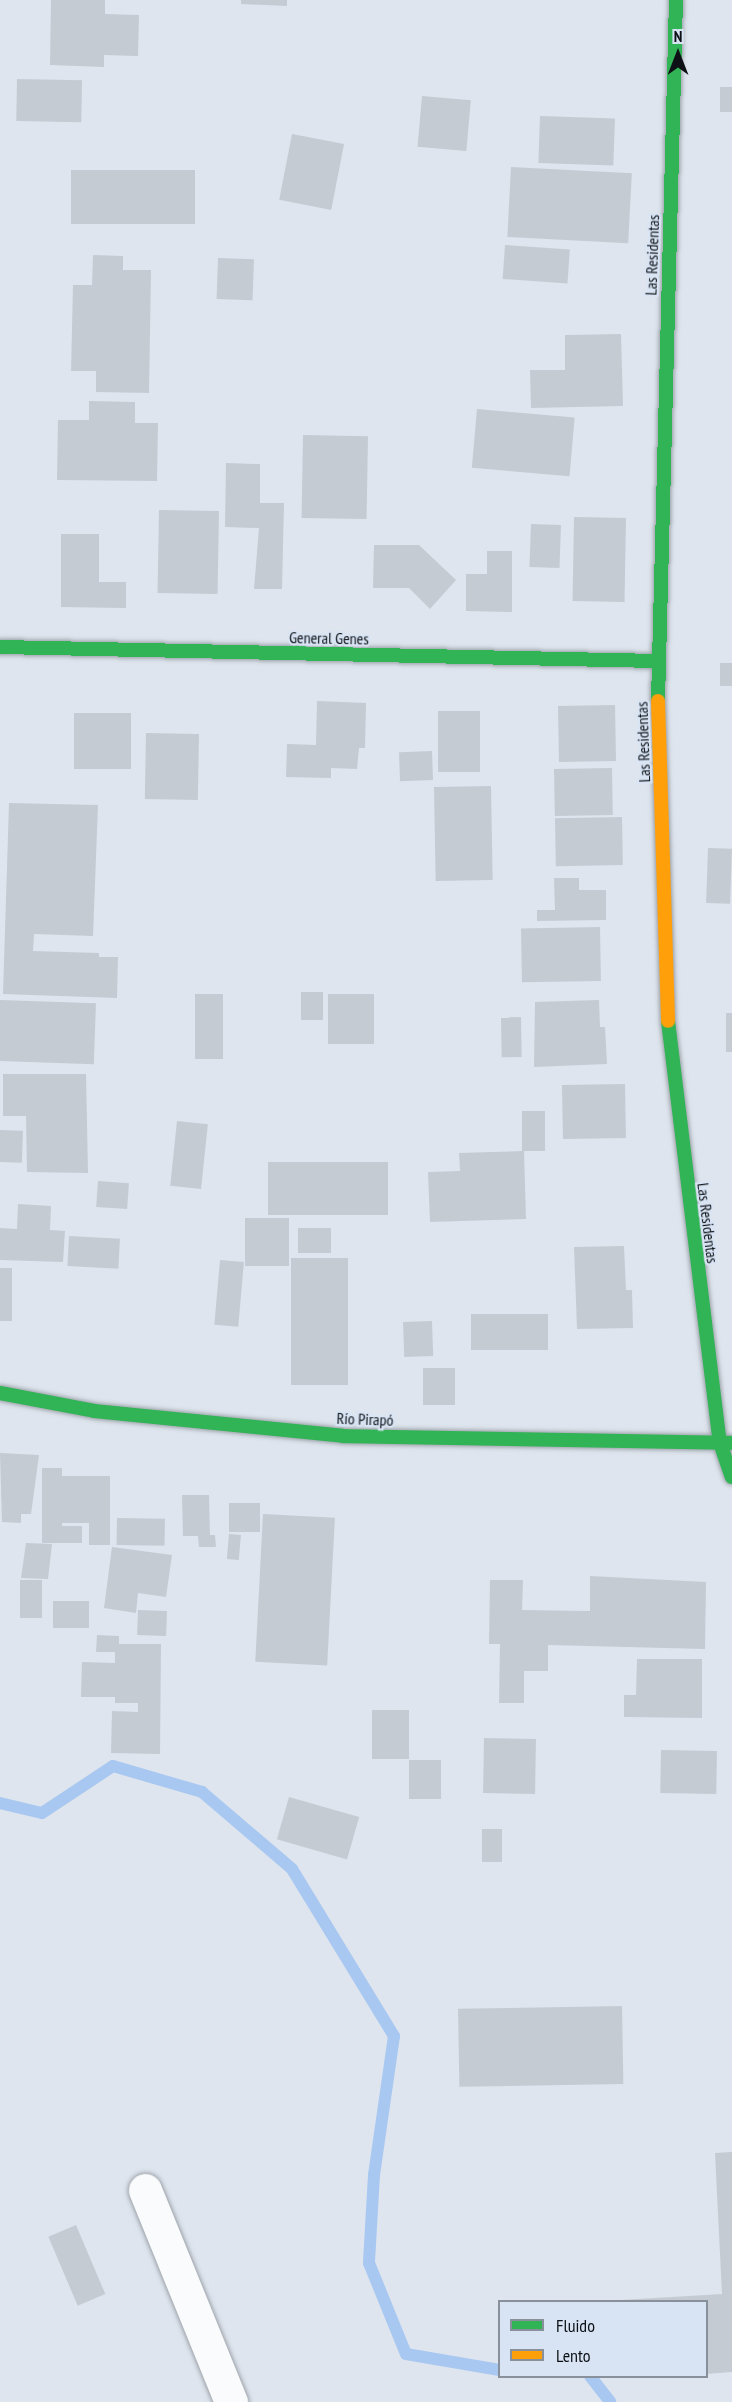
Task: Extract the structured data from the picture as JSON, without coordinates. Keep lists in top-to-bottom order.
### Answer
{
  "streets": {
    "street": ["Las Residentas", "General Genes", "Río Pirapó"]
  },
  "crossings": [
    ["Las Residentas", "General Genes"],
    ["Las Residentas", "Río Pirapó"]
  ],
  "legend": ["Fluido", "Lento"],
  "north": "top"
}
